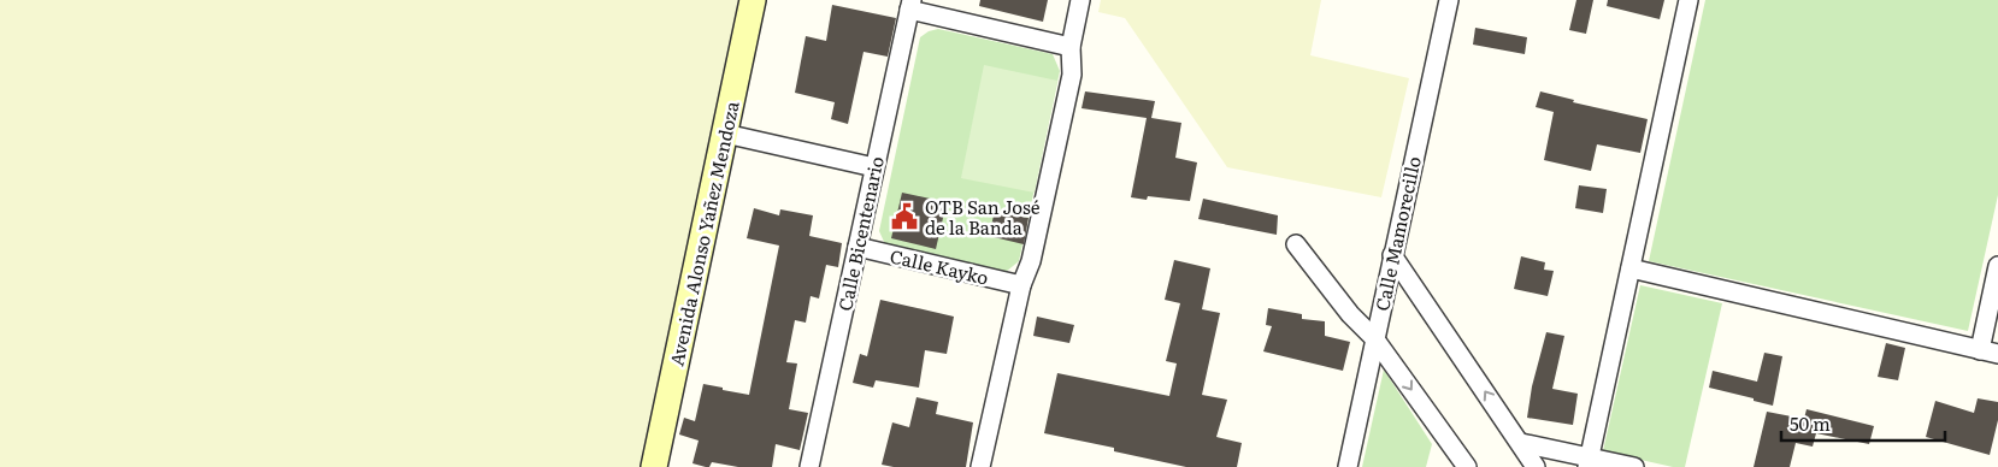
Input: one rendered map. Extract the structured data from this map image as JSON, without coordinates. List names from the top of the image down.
{
  "streets": {
    "street": [
      "Avenida Alonso Yañez Mendoza",
      "Calle Bicentenario",
      "Calle Mamorecillo",
      "Calle Kayko"
    ]
  },
  "crossings": [
    ["Calle Bicentenario", "Calle Kayko"]
  ],
  "places": {
    "public building": ["OTB San José de la Banda"]
  },
  "scale_bar": "50 m"
}
